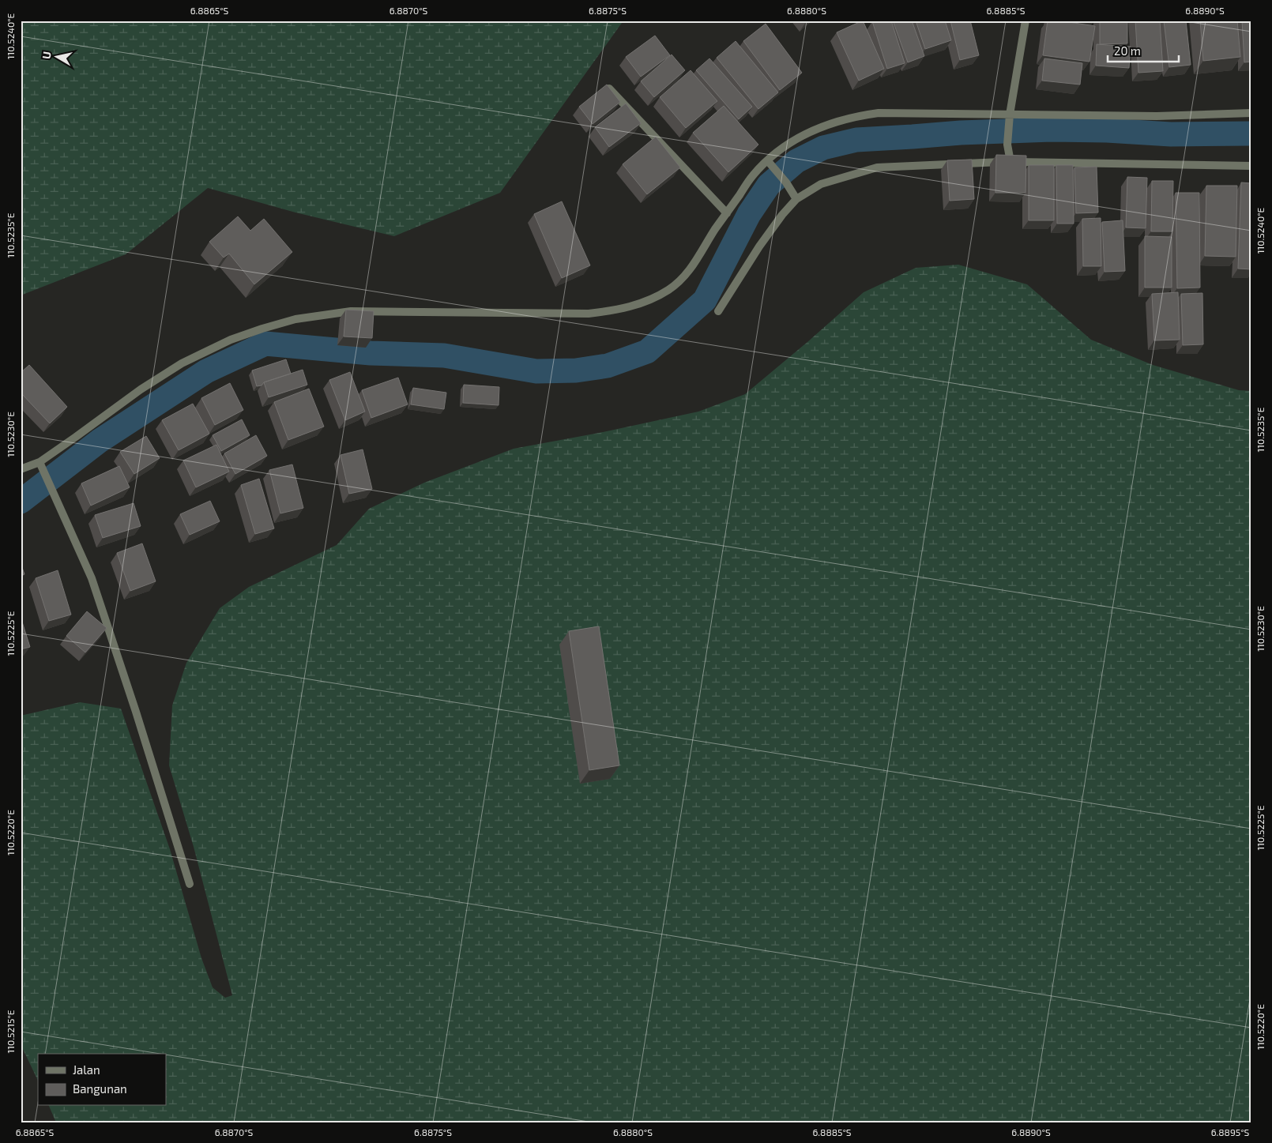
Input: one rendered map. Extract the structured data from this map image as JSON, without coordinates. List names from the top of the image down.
{
  "legend": ["Jalan", "Bangunan"],
  "scale_bar": "20 m",
  "north": "left",
  "coordinates": [
    "6.8865°S",
    "6.8870°S",
    "6.8875°S",
    "6.8880°S",
    "6.8885°S",
    "6.8890°S",
    "110.5240°E",
    "110.5235°E",
    "110.5230°E",
    "110.5225°E",
    "110.5220°E",
    "110.5215°E",
    "6.8895°S"
  ]
}
